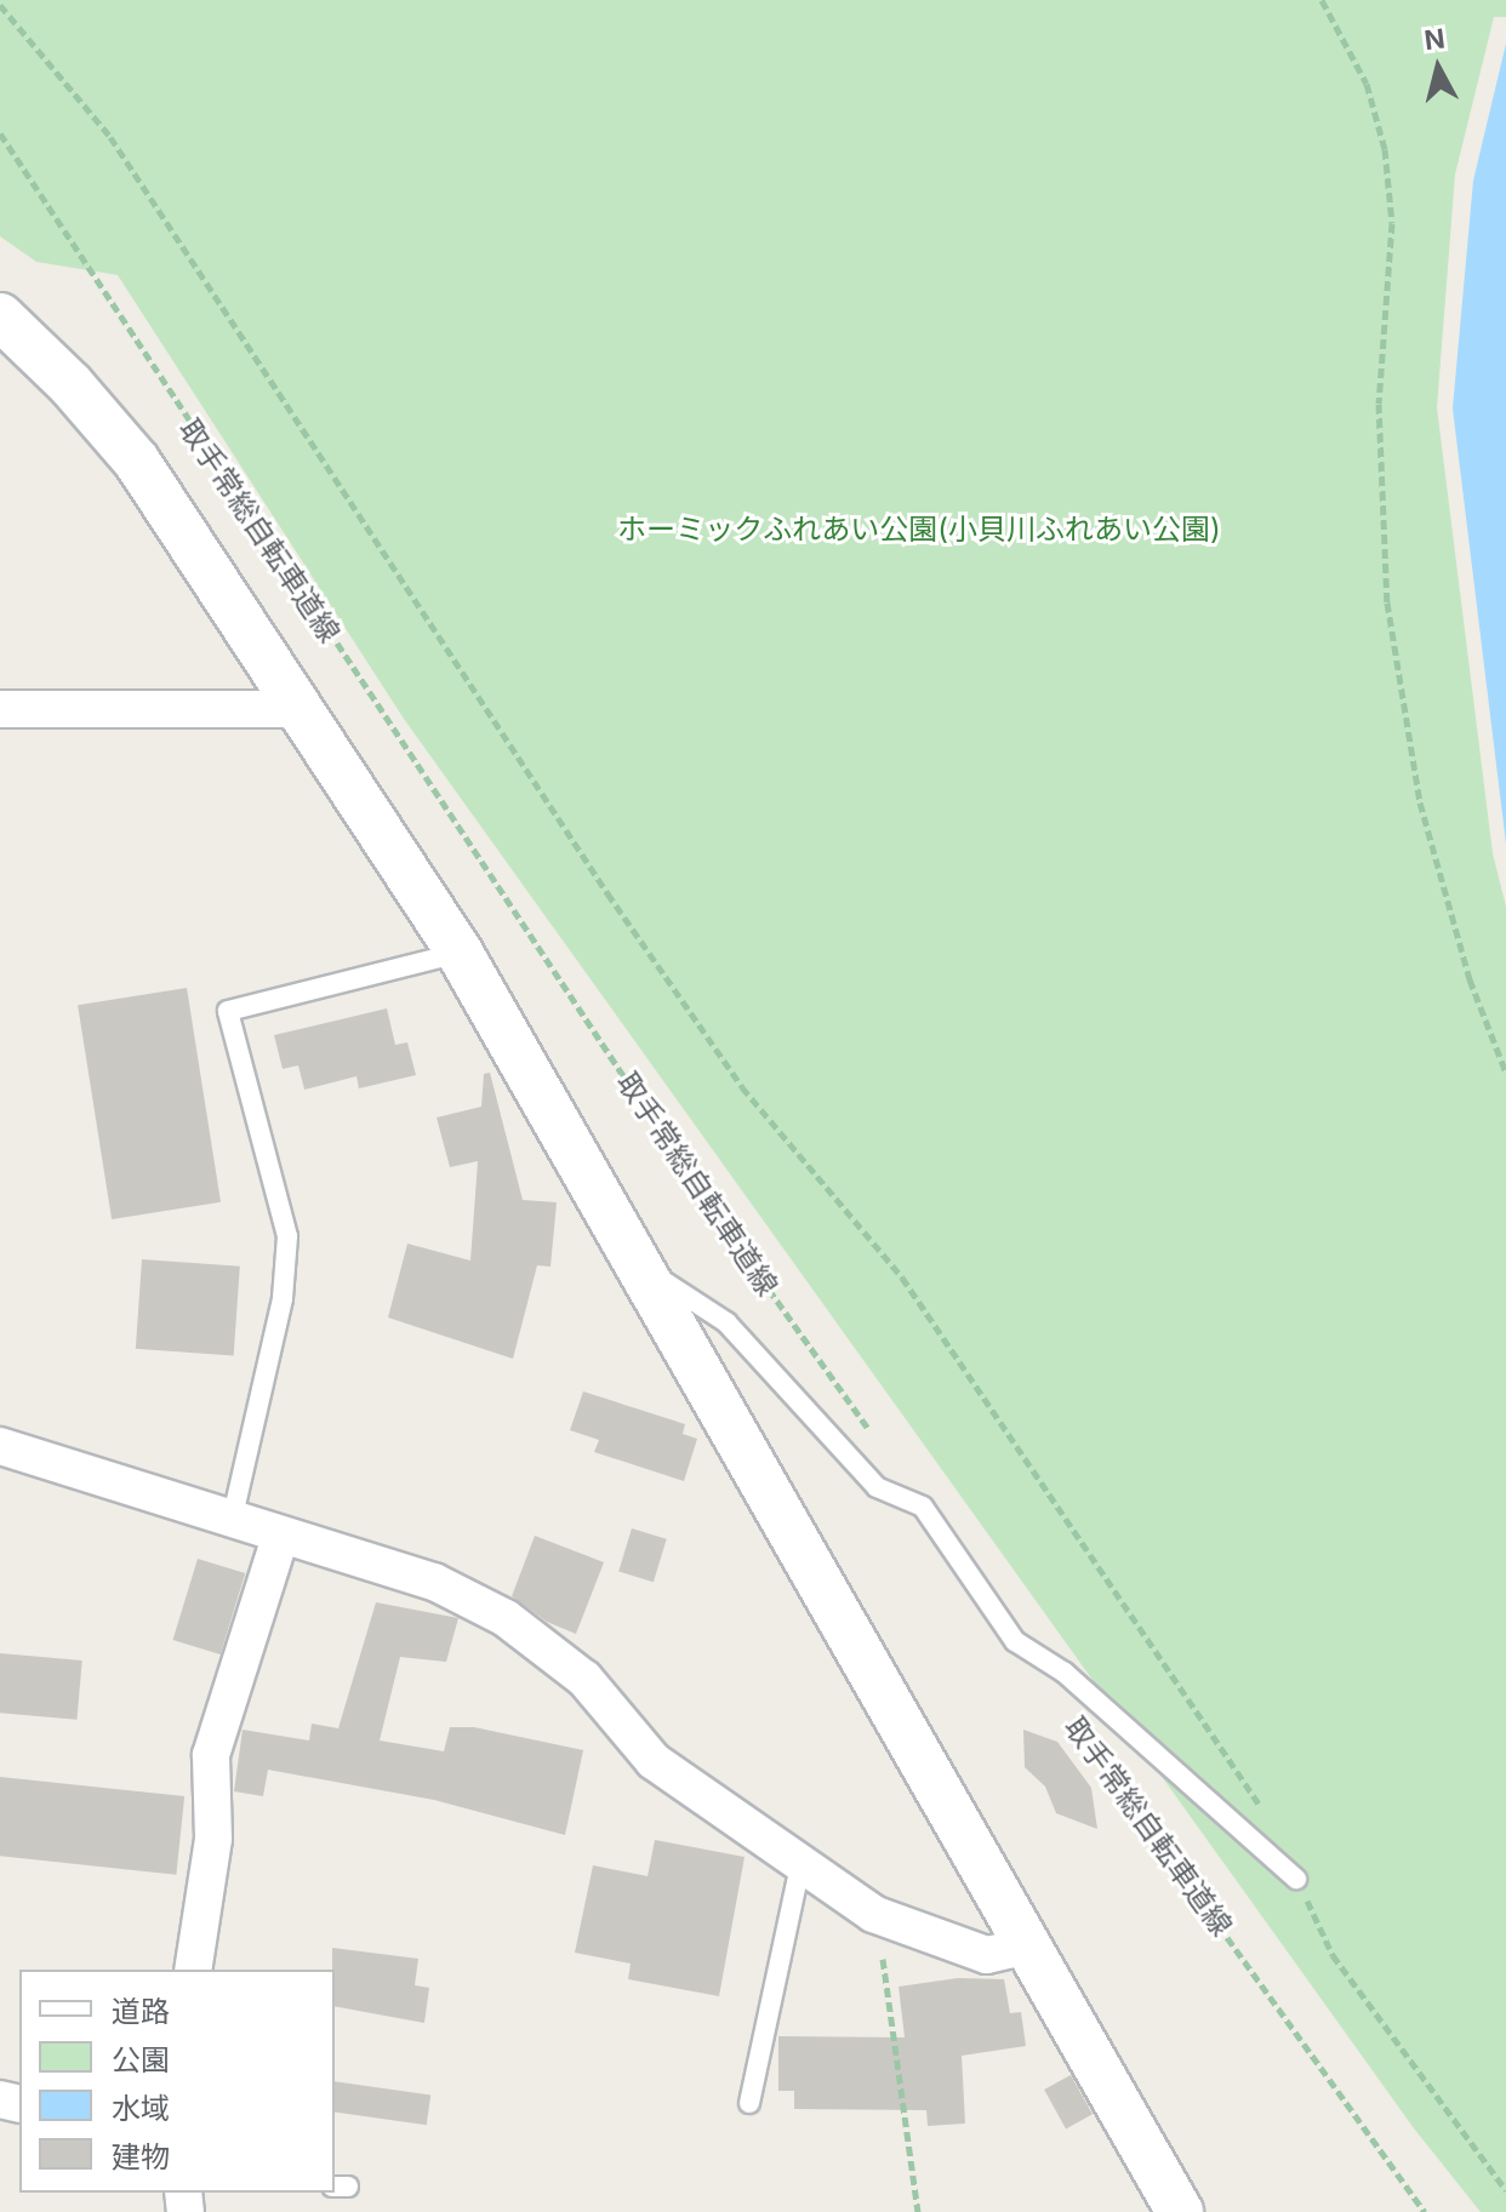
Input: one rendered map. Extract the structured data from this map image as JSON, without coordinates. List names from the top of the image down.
{
  "streets": {
    "path": ["取手常総自転車道線"]
  },
  "parks": ["ホーミックふれあい公園(小貝川ふれあい公園)"],
  "legend": [
    "道路",
    "公園",
    "水域",
    "建物"
  ],
  "north": "top"
}
